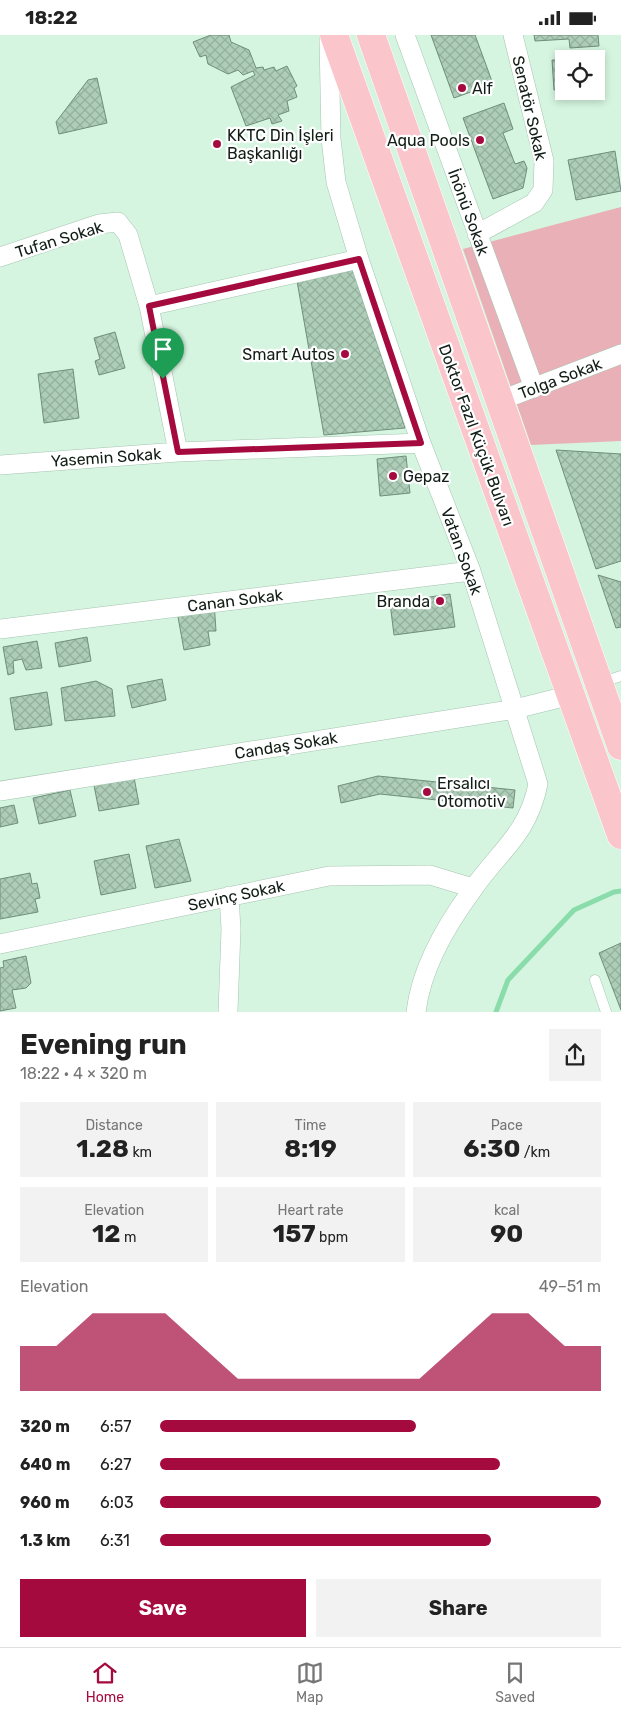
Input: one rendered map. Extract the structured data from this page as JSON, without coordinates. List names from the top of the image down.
{
  "streets": {
    "highway": ["Doktor Fazıl Küçük Bulvarı"],
    "street": [
      "Senatör Sokak",
      "İnönü Sokak",
      "Tufan Sokak",
      "Tolga Sokak",
      "Yasemin Sokak",
      "Vatan Sokak",
      "Canan Sokak",
      "Candaş Sokak",
      "Sevinç Sokak"
    ]
  },
  "crossings": [
    ["Senatör Sokak", "İnönü Sokak"],
    ["İnönü Sokak", "Tolga Sokak"],
    ["Tufan Sokak", "Yasemin Sokak"],
    ["Tolga Sokak", "Doktor Fazıl Küçük Bulvarı"],
    ["Doktor Fazıl Küçük Bulvarı", "Candaş Sokak"],
    ["Yasemin Sokak", "Vatan Sokak"],
    ["Vatan Sokak", "Canan Sokak"],
    ["Vatan Sokak", "Candaş Sokak"],
    ["Vatan Sokak", "Sevinç Sokak"]
  ],
  "places": [
    "Alf",
    "Aqua Pools",
    "KKTC Din İşleri Başkanlığı",
    "Smart Autos",
    "Gepaz",
    "Branda",
    "Ersalıcı Otomotiv"
  ],
  "page": {
    "status": "18:22",
    "heading": ["Evening run", "18:22 · 4 × 320 m"],
    "stats": [
      ["Distance", "1.28 km"],
      ["Time", "8:19"],
      ["Pace", "6:30 /km"],
      ["Elevation", "12 m"],
      ["Heart rate", "157 bpm"],
      ["kcal", "90"]
    ],
    "chart": ["Elevation", "49–51 m"],
    "list": [
      {
        "name": "320 m",
        "note": "6:57"
      },
      {
        "name": "640 m",
        "note": "6:27"
      },
      {
        "name": "960 m",
        "note": "6:03"
      },
      {
        "name": "1.3 km",
        "note": "6:31"
      }
    ],
    "buttons": ["Save", "Share"],
    "tabs": ["Home", "Map", "Saved"]
  }
}
